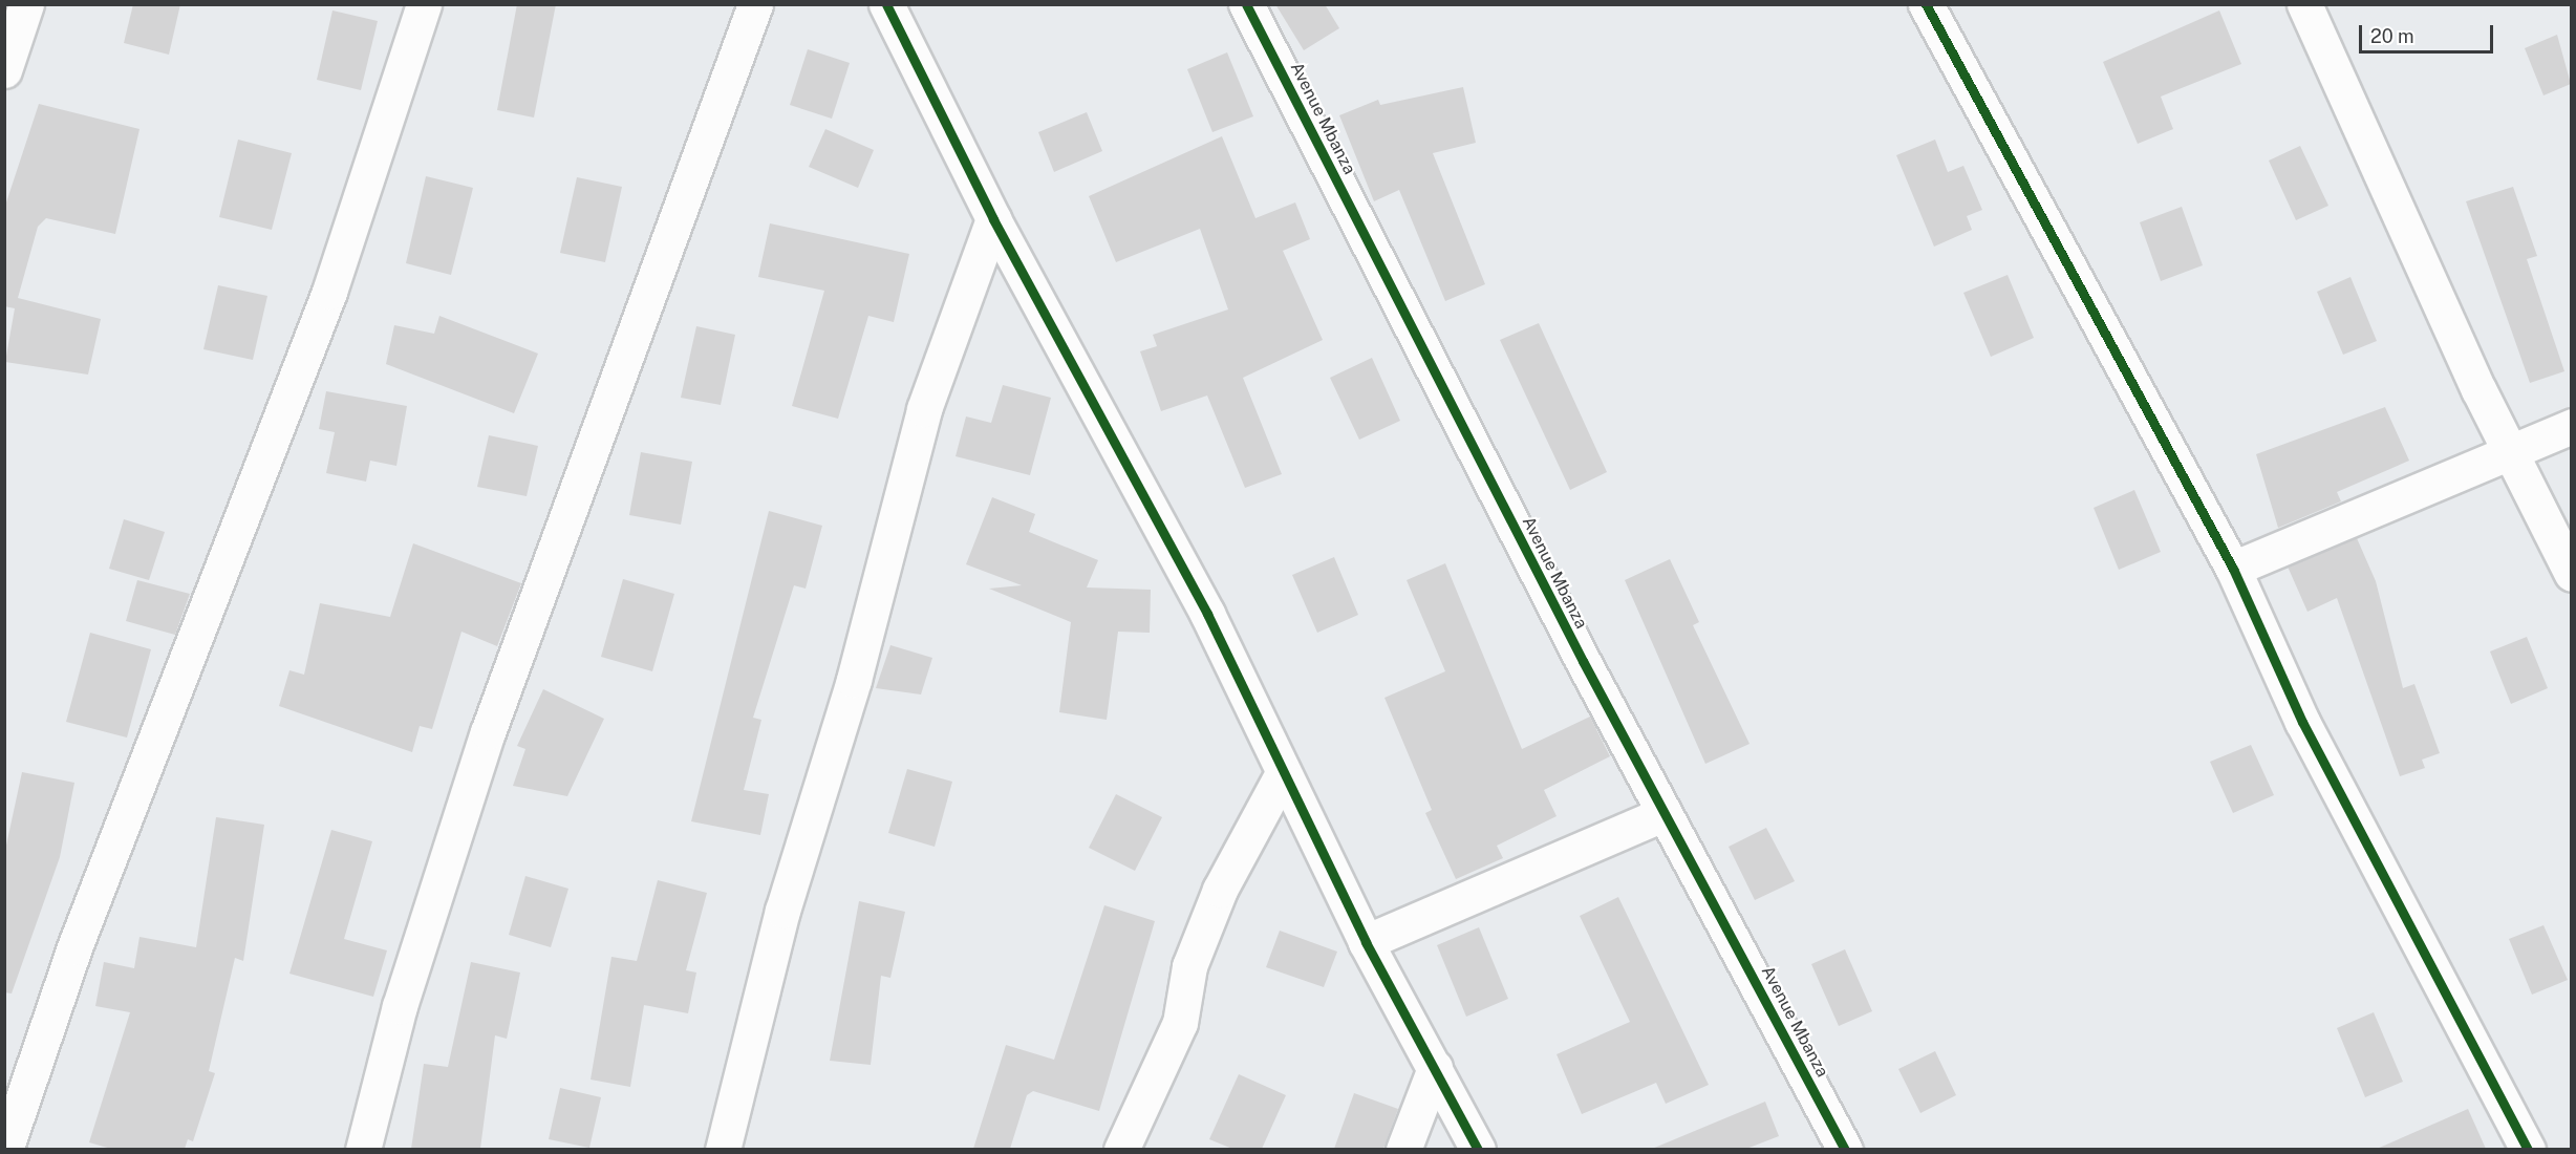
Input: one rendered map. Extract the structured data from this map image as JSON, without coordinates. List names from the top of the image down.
{
  "streets": {
    "street": ["Avenue Mbanza"]
  },
  "scale_bar": "20 m"
}
